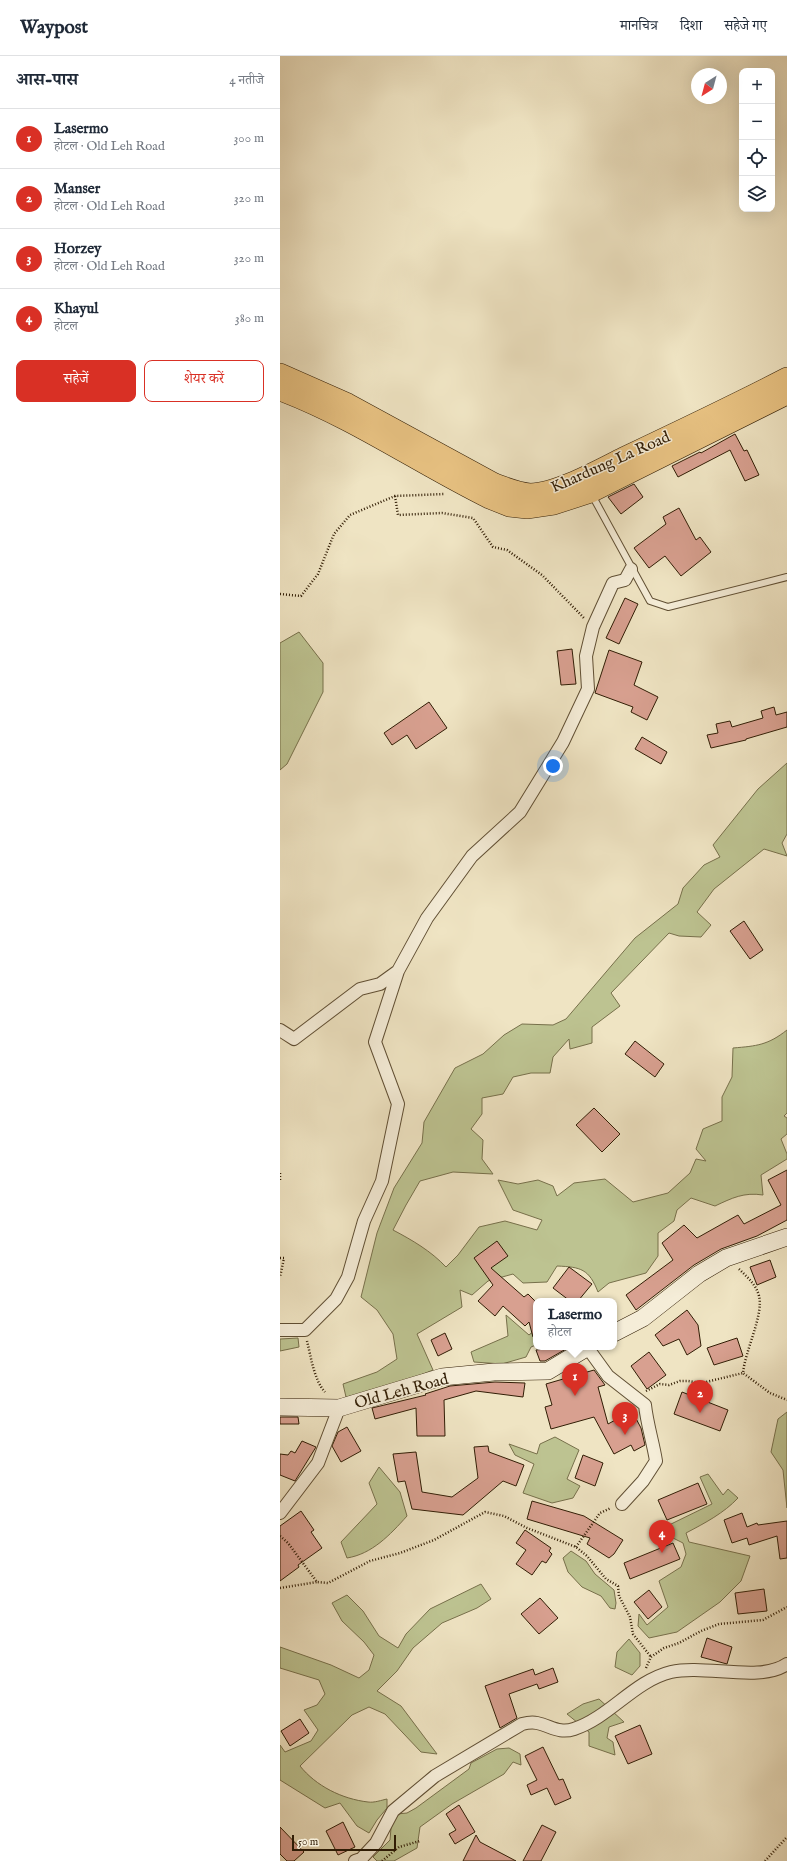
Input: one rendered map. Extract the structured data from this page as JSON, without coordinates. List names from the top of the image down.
{
  "streets": {
    "main road": ["Khardung La Road"],
    "street": ["Old Leh Road"]
  },
  "scale_bar": "50 m",
  "north": "bottom left",
  "page": {
    "header": "Waypost",
    "nav": ["मानचित्र", "दिशा", "सहेजे गए"],
    "heading": ["आस-पास", "4 नतीजे"],
    "map_buttons": ["+", "−"],
    "list": [
      {
        "mark": "1",
        "name": "Lasermo",
        "note": "होटल · Old Leh Road",
        "value": "300 m"
      },
      {
        "mark": "2",
        "name": "Manser",
        "note": "होटल · Old Leh Road",
        "value": "320 m"
      },
      {
        "mark": "3",
        "name": "Horzey",
        "note": "होटल · Old Leh Road",
        "value": "320 m"
      },
      {
        "mark": "4",
        "name": "Khayul",
        "note": "होटल",
        "value": "380 m"
      }
    ],
    "buttons": ["सहेजें", "शेयर करें"],
    "popup": ["Lasermo", "होटल"],
    "pins": [
      "1",
      "2",
      "3",
      "4"
    ],
    "scale": "50 m"
  }
}
